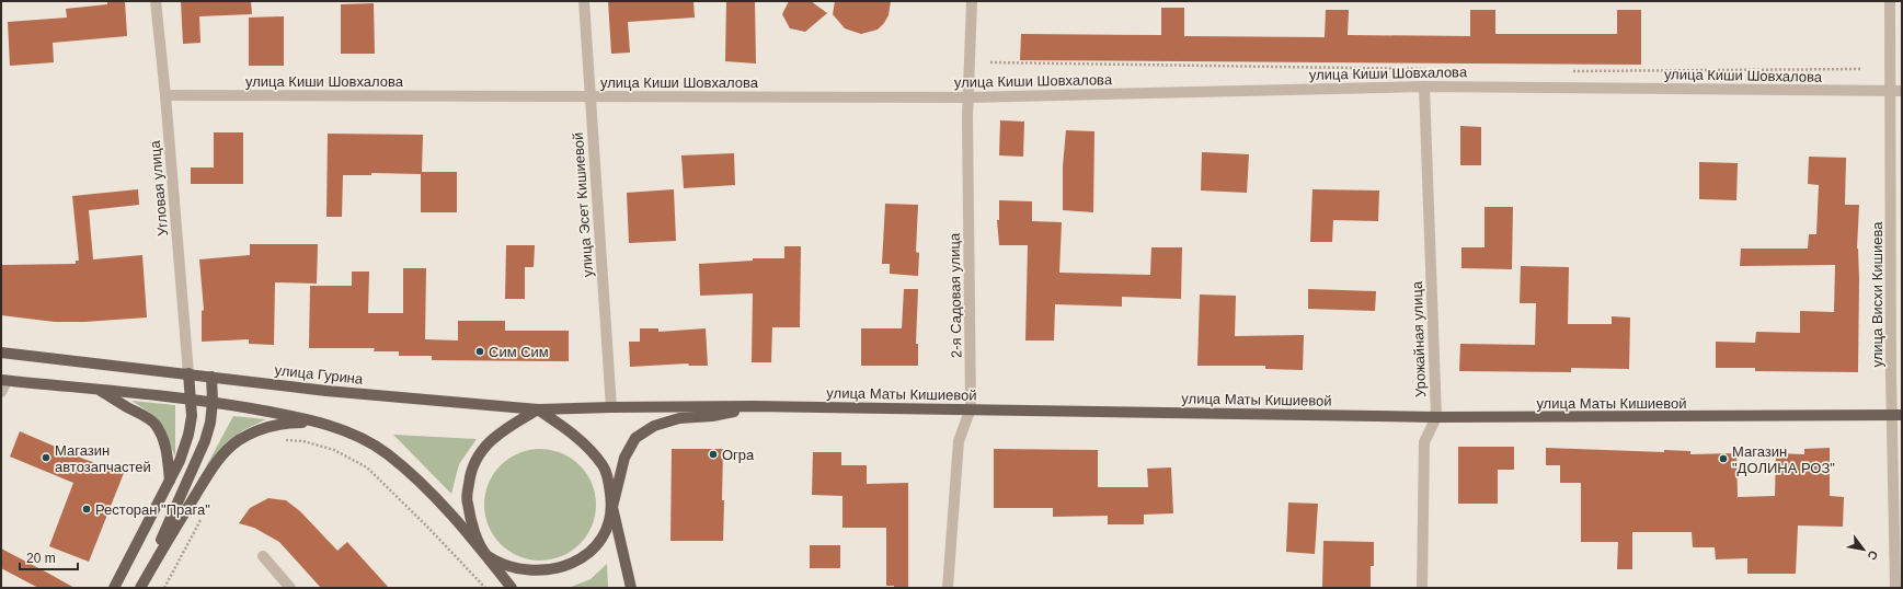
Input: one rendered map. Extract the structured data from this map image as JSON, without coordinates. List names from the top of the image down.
{
  "streets": {
    "main road": ["улица Гурина", "улица Маты Кишиевой"],
    "street": [
      "улица Киши Шовхалова",
      "Угловая улица",
      "улица Эсет Кишиевой",
      "улица Висхи Кишиева",
      "2-я Садовая улица",
      "Урожайная улица"
    ]
  },
  "crossings": [
    ["улица Киши Шовхалова", "Угловая улица"],
    ["улица Киши Шовхалова", "улица Эсет Кишиевой"],
    ["улица Киши Шовхалова", "улица Висхи Кишиева"],
    ["улица Киши Шовхалова", "2-я Садовая улица"],
    ["улица Киши Шовхалова", "Урожайная улица"],
    ["Угловая улица", "улица Гурина"],
    ["улица Эсет Кишиевой", "улица Гурина"],
    ["улица Эсет Кишиевой", "улица Маты Кишиевой"],
    ["улица Висхи Кишиева", "улица Маты Кишиевой"],
    ["2-я Садовая улица", "улица Маты Кишиевой"],
    ["Урожайная улица", "улица Маты Кишиевой"],
    ["улица Гурина", "улица Маты Кишиевой"]
  ],
  "places": [
    "Сим Сим",
    "Огра",
    "Магазин автозапчастей",
    "Магазин \"ДОЛИНА РОЗ\"",
    "Ресторан \"Прага\""
  ],
  "scale_bar": "20 m",
  "north": "bottom right"
}
